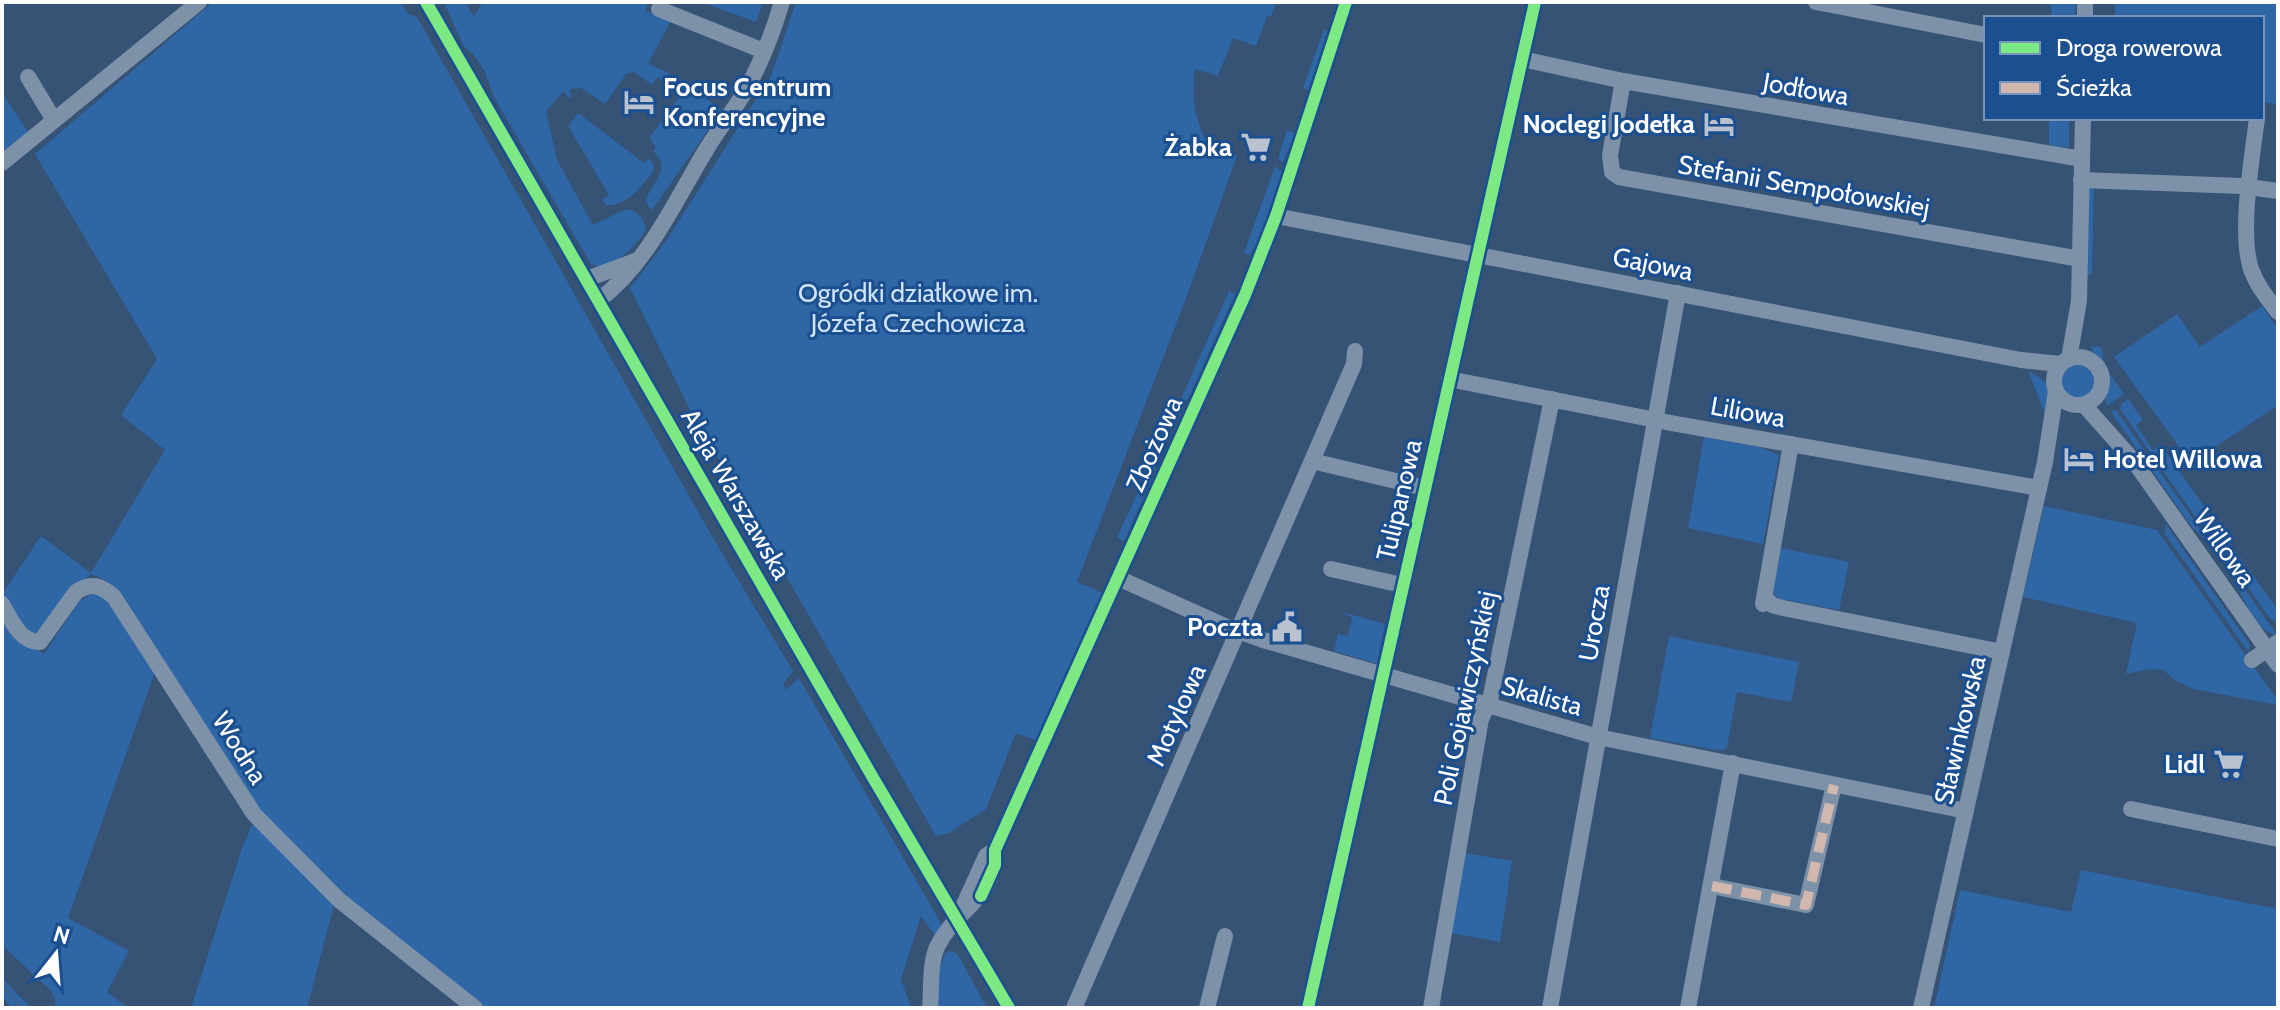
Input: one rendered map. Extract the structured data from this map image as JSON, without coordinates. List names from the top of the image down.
{
  "streets": {
    "street": [
      "Jodłowa",
      "Stefanii Sempołowskiej",
      "Gajowa",
      "Liliowa",
      "Zbożowa",
      "Aleja Warszawska",
      "Tulipanowa",
      "Willowa",
      "Urocza",
      "Skalista",
      "Poli Gojawiczyńskiej",
      "Motylowa",
      "Sławinkowska",
      "Wodna"
    ]
  },
  "crossings": [
    ["Jodłowa", "Stefanii Sempołowskiej"],
    ["Jodłowa", "Tulipanowa"],
    ["Gajowa", "Zbożowa"],
    ["Gajowa", "Tulipanowa"],
    ["Gajowa", "Willowa"],
    ["Gajowa", "Urocza"],
    ["Gajowa", "Sławinkowska"],
    ["Liliowa", "Tulipanowa"],
    ["Liliowa", "Urocza"],
    ["Liliowa", "Poli Gojawiczyńskiej"],
    ["Liliowa", "Sławinkowska"],
    ["Zbożowa", "Aleja Warszawska"],
    ["Zbożowa", "Skalista"],
    ["Tulipanowa", "Skalista"],
    ["Willowa", "Sławinkowska"],
    ["Urocza", "Skalista"],
    ["Skalista", "Poli Gojawiczyńskiej"],
    ["Skalista", "Motylowa"],
    ["Skalista", "Sławinkowska"]
  ],
  "parks": ["Ogródki działkowe im. Józefa Czechowicza"],
  "places": {
    "hotel": ["Focus Centrum Konferencyjne", "Noclegi Jodełka", "Hotel Willowa"],
    "supermarket": ["Żabka", "Lidl"],
    "public building": ["Poczta"]
  },
  "legend": ["Droga rowerowa", "Ścieżka"],
  "north": "top"
}
